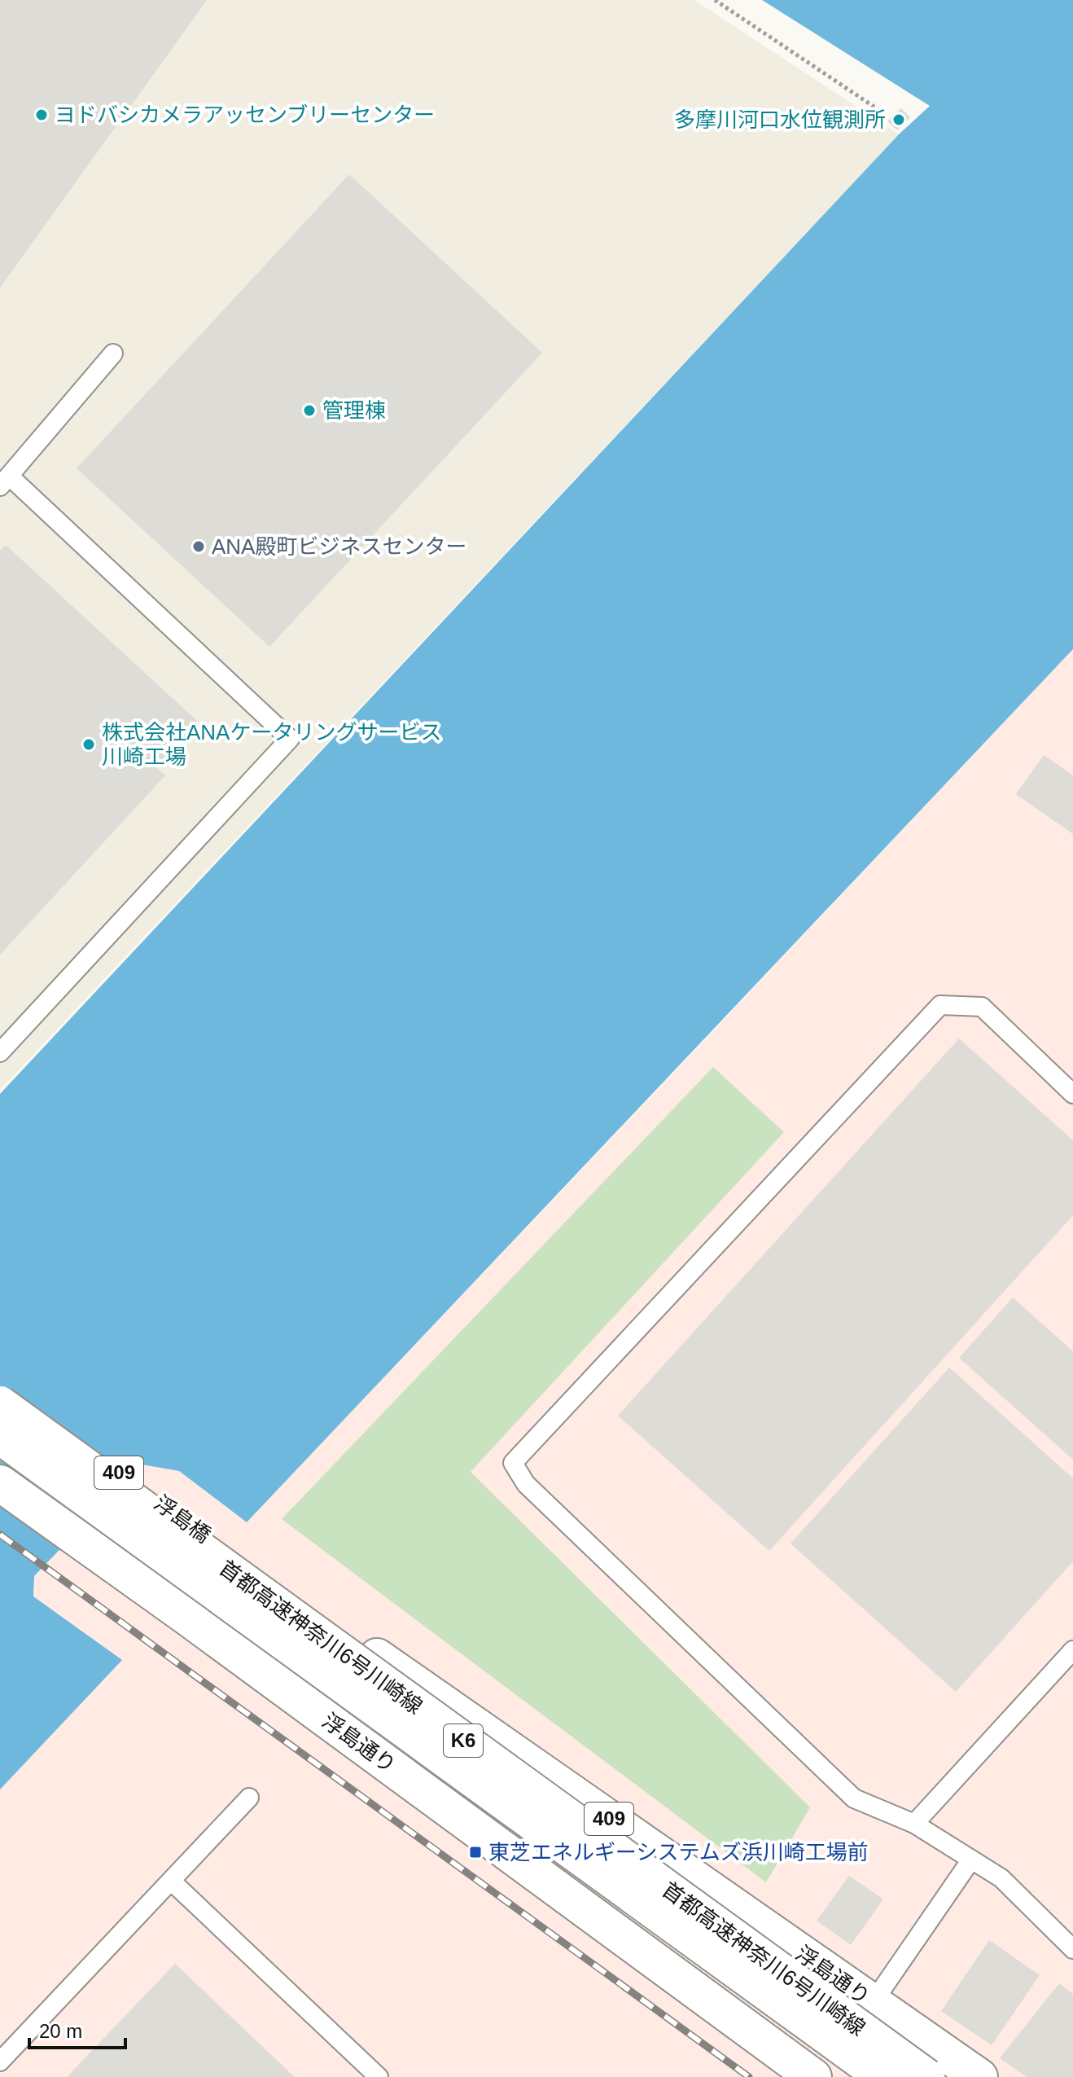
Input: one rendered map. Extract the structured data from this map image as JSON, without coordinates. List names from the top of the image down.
{
  "streets": {
    "highway": [
      "409",
      "浮島橋",
      "首都高速神奈川6号川崎線",
      "K6",
      "浮島通り"
    ]
  },
  "crossings": [
    ["浮島橋", "浮島通り"]
  ],
  "places": {
    "other": [
      "ヨドバシカメラアッセンブリーセンター",
      "多摩川河口水位観測所",
      "管理棟",
      "ANA殿町ビジネスセンター",
      "株式会社ANAケータリングサービス 川崎工場"
    ],
    "transit": ["東芝エネルギーシステムズ浜川崎工場前"]
  },
  "scale_bar": "20 m"
}
